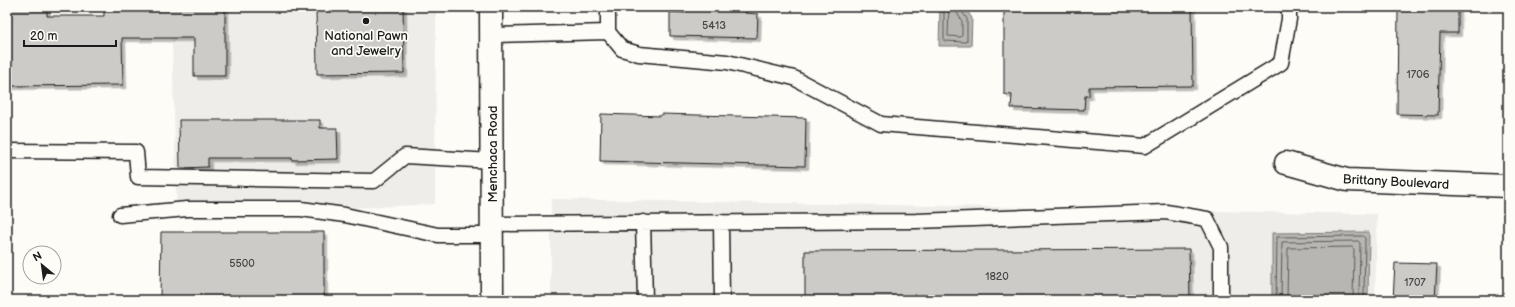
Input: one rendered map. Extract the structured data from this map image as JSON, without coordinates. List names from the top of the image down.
{
  "streets": {
    "main road": ["Menchaca Road", "Brittany Boulevard"]
  },
  "places": ["National Pawn and Jewelry"],
  "house_numbers": [
    "5413",
    "1706",
    "5500",
    "1820",
    "1707"
  ],
  "scale_bar": "20 m",
  "north": "top left"
}
